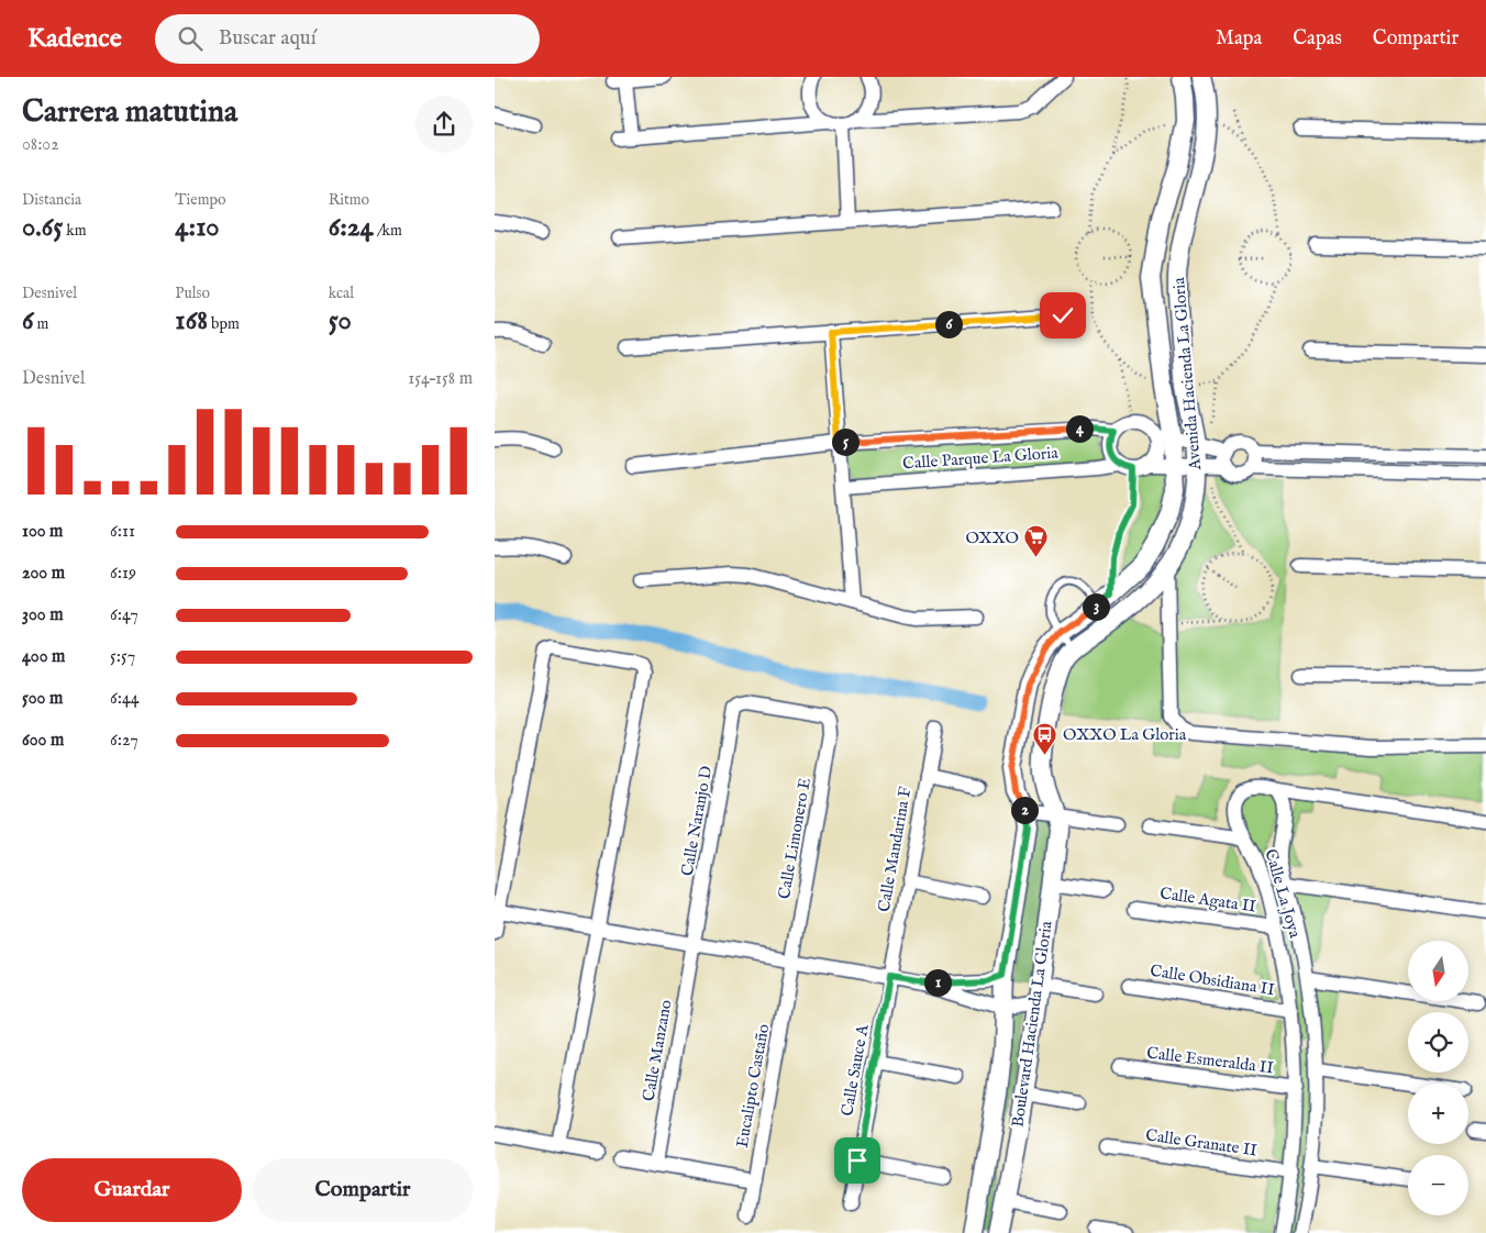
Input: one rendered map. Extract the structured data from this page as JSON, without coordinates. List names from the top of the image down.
{
  "streets": {
    "street": [
      "Avenida Hacienda La Gloria",
      "Calle Parque La Gloria",
      "Calle Naranjo D",
      "Calle Limonero E",
      "Calle Mandarina F",
      "Calle La Joya",
      "Calle Agata II",
      "Calle Obsidiana II",
      "Boulevard Hacienda La Gloria",
      "Calle Manzano",
      "Calle Esmeralda II",
      "Calle Sauce A",
      "Eucalipto Castaño",
      "Calle Granate II"
    ]
  },
  "crossings": [
    ["Avenida Hacienda La Gloria", "Boulevard Hacienda La Gloria"],
    ["Calle Parque La Gloria", "Boulevard Hacienda La Gloria"],
    ["Calle Naranjo D", "Calle Limonero E"],
    ["Calle Naranjo D", "Calle Manzano"],
    ["Calle Limonero E", "Eucalipto Castaño"],
    ["Calle Mandarina F", "Calle Sauce A"],
    ["Calle La Joya", "Calle Agata II"],
    ["Calle La Joya", "Calle Obsidiana II"],
    ["Calle La Joya", "Calle Esmeralda II"],
    ["Calle La Joya", "Calle Granate II"]
  ],
  "places": {
    "supermarket": ["OXXO"],
    "bus stop": ["OXXO La Gloria"]
  },
  "north": "bottom",
  "page": {
    "header": "Kadence",
    "search": "Buscar aquí",
    "nav": ["Mapa", "Capas", "Compartir"],
    "heading": ["Carrera matutina", "08:02"],
    "stats": [
      ["Distancia", "0.65 km"],
      ["Tiempo", "4:10"],
      ["Ritmo", "6:24 /km"],
      ["Desnivel", "6 m"],
      ["Pulso", "168 bpm"],
      ["kcal", "50"]
    ],
    "pins": [
      "6",
      "4",
      "5",
      "3",
      "2",
      "1"
    ],
    "chart": ["Desnivel", "154–158 m"],
    "list": [
      {
        "name": "100 m",
        "note": "6:11"
      },
      {
        "name": "200 m",
        "note": "6:19"
      },
      {
        "name": "300 m",
        "note": "6:47"
      },
      {
        "name": "400 m",
        "note": "5:57"
      },
      {
        "name": "500 m",
        "note": "6:44"
      },
      {
        "name": "600 m",
        "note": "6:27"
      }
    ],
    "map_buttons": ["+", "−"],
    "buttons": ["Guardar", "Compartir"]
  }
}
